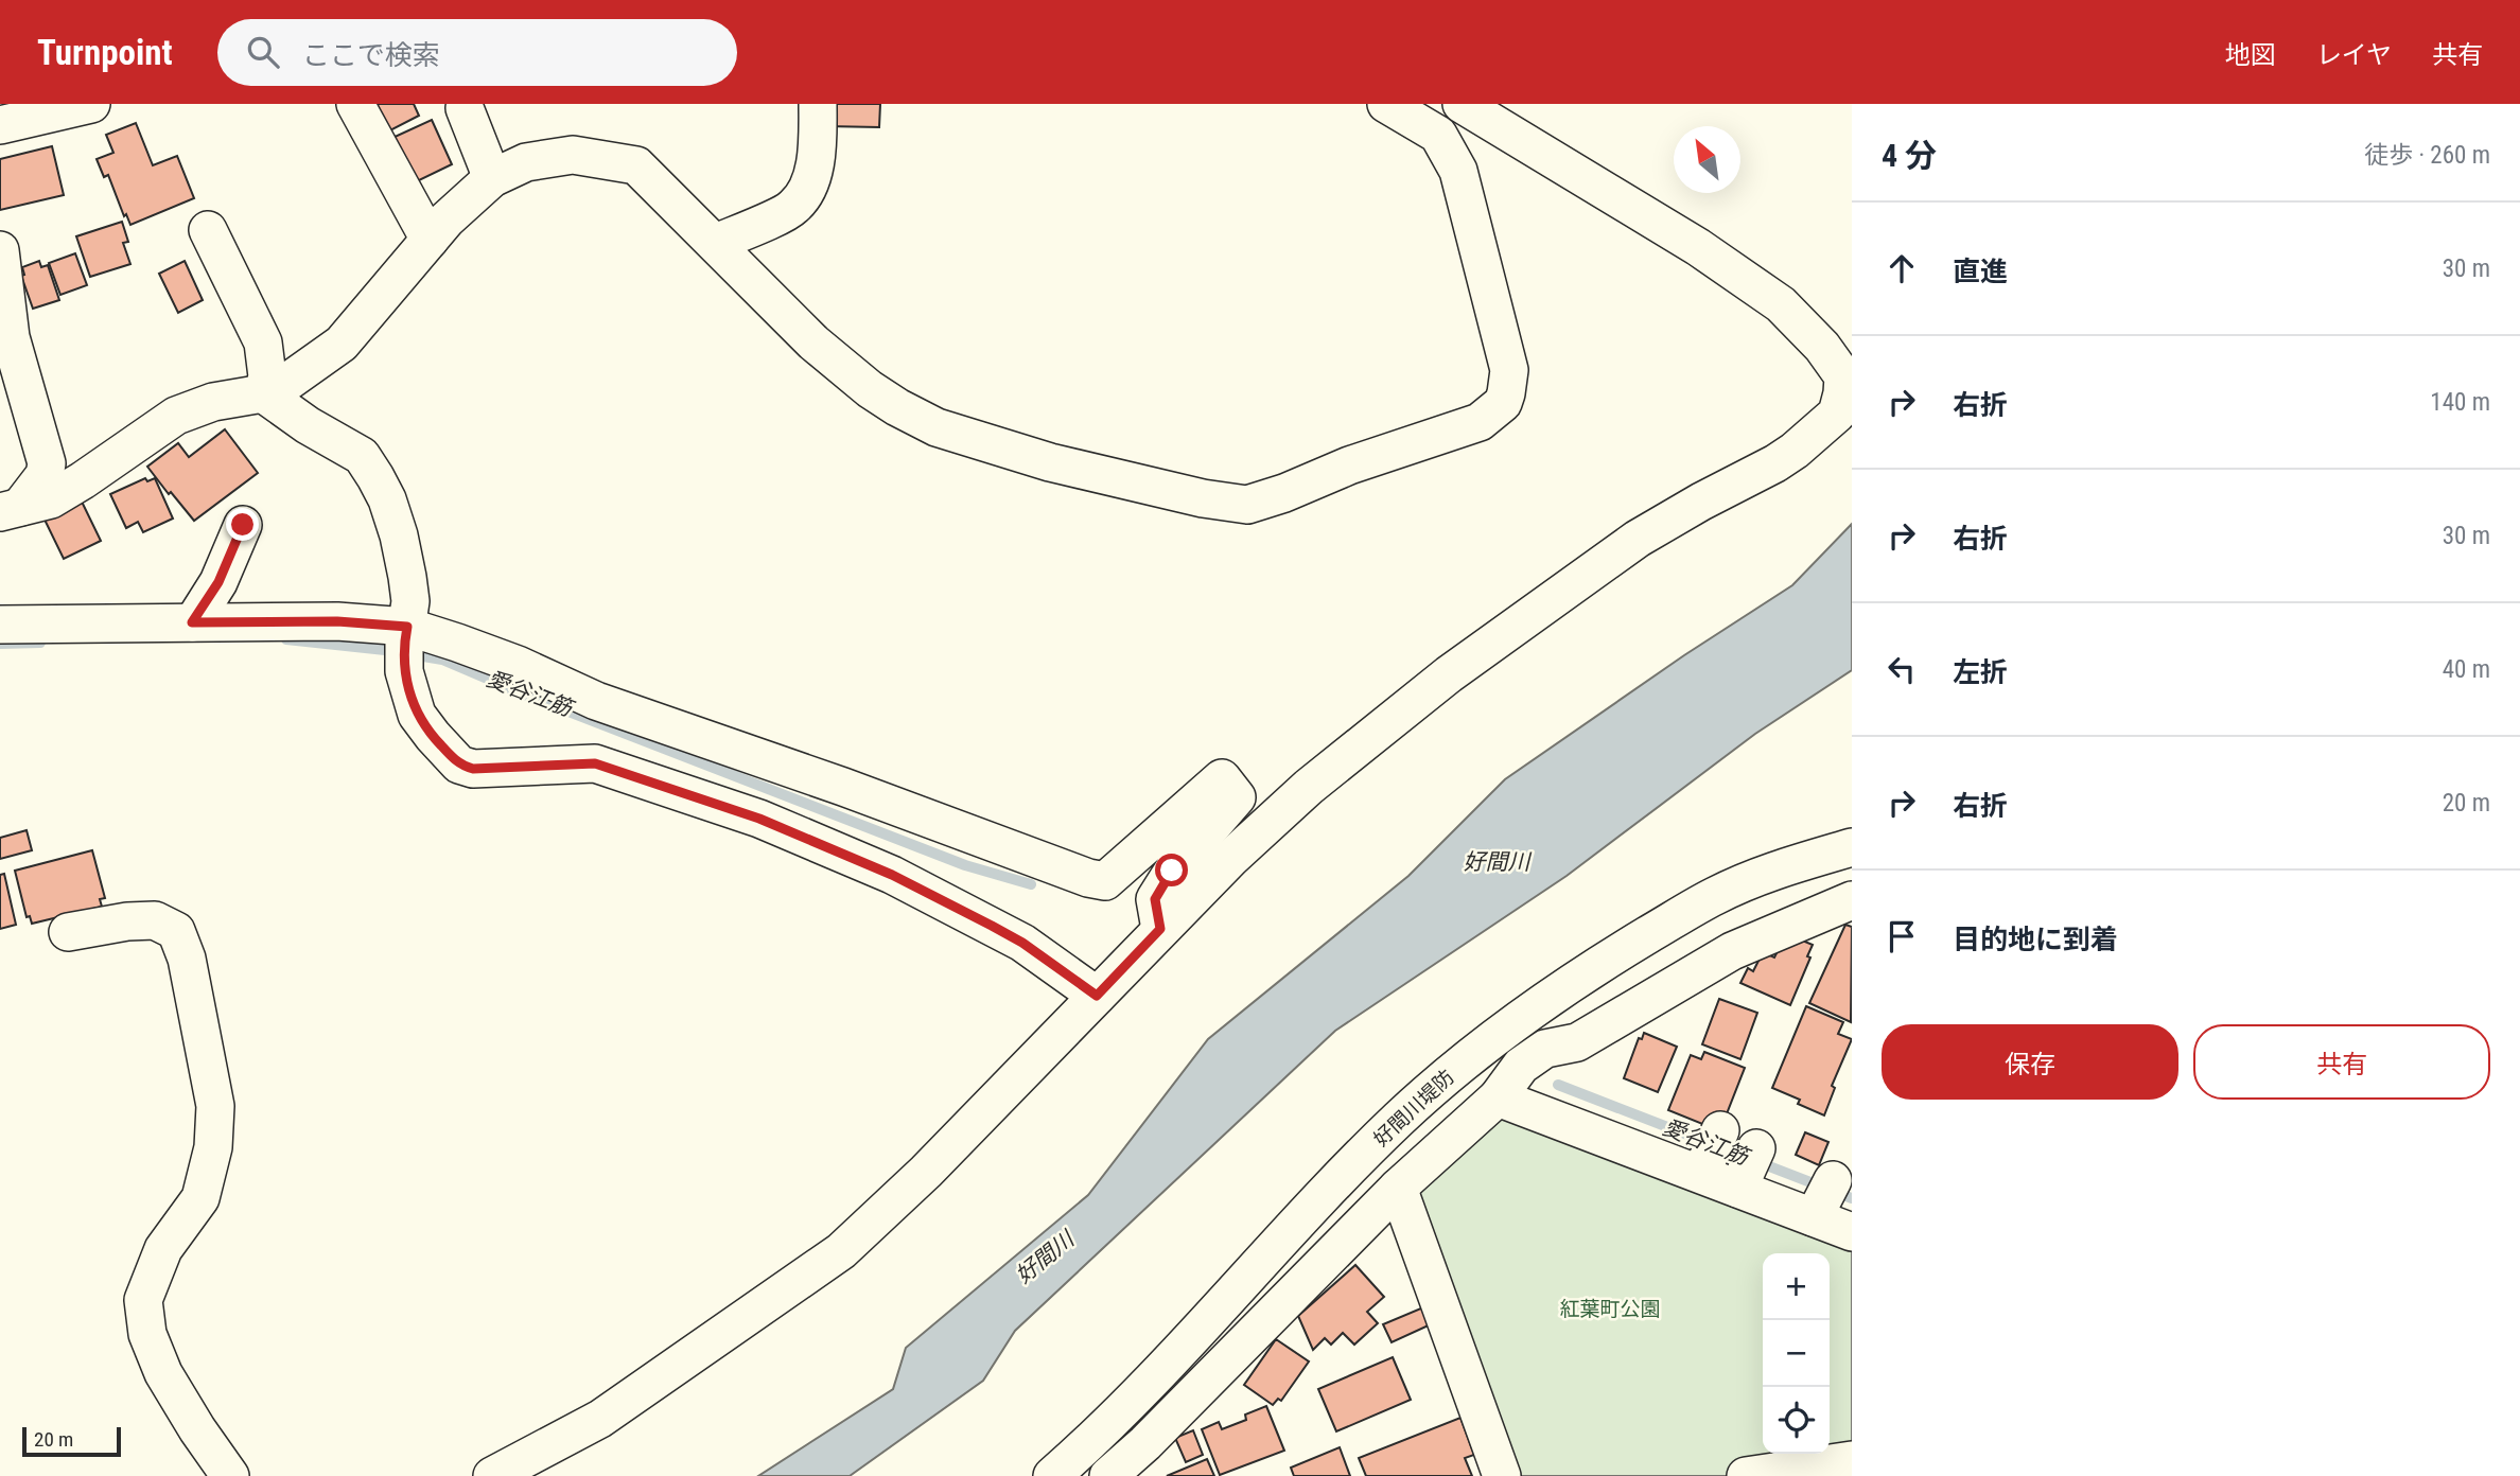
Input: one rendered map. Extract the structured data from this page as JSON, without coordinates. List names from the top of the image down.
{
  "streets": {
    "street": ["好間川堤防"]
  },
  "water": ["愛谷江筋", "好間川"],
  "parks": ["紅葉町公園"],
  "scale_bar": "20 m",
  "north": "top left",
  "page": {
    "header": "Turnpoint",
    "search": "ここで検索",
    "nav": ["地図", "レイヤ", "共有"],
    "heading": ["4 分", "徒歩 · 260 m"],
    "list": [
      ["直進", "30 m"],
      ["右折", "140 m"],
      ["右折", "30 m"],
      ["左折", "40 m"],
      ["右折", "20 m"],
      "目的地に到着"
    ],
    "buttons": ["保存", "共有"],
    "map_buttons": ["+", "−"],
    "scale": "20 m"
  }
}
